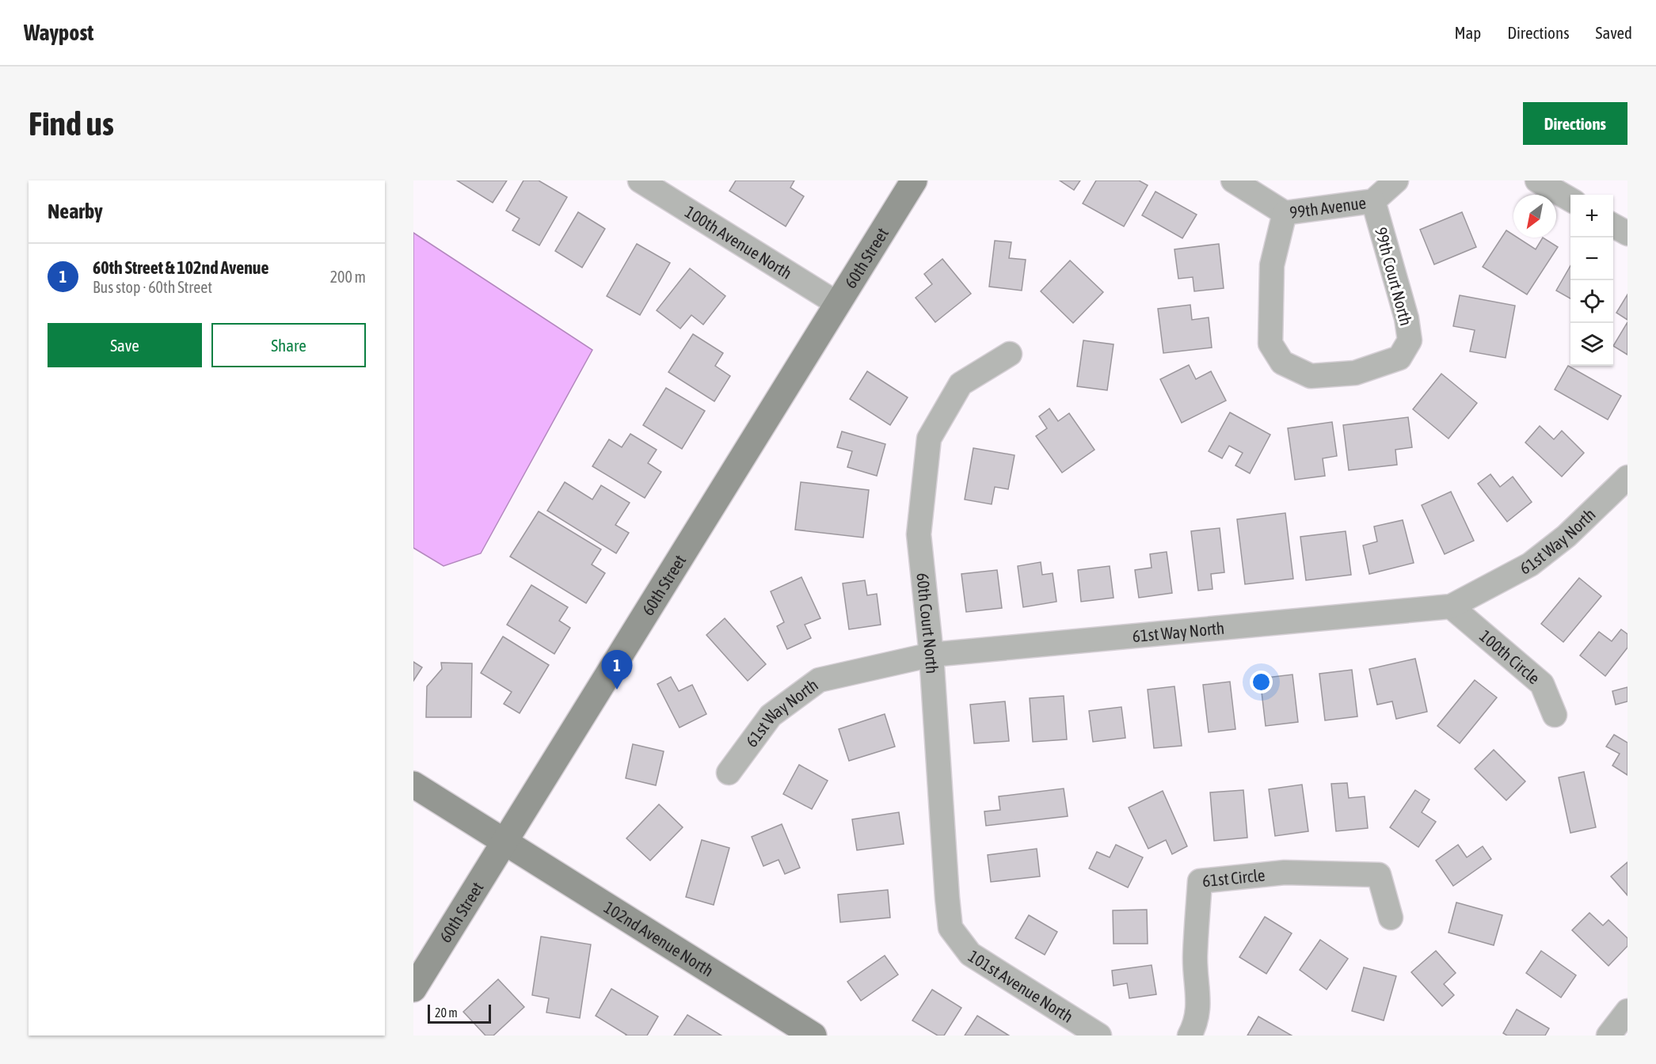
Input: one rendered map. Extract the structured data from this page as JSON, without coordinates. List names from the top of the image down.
{
  "streets": {
    "street": [
      "99th Avenue",
      "100th Avenue North",
      "60th Street",
      "99th Court North",
      "61st Way North",
      "60th Court North",
      "100th Circle",
      "61st Circle",
      "102nd Avenue North",
      "101st Avenue North"
    ]
  },
  "crossings": [
    ["99th Avenue", "99th Court North"],
    ["100th Avenue North", "60th Street"],
    ["60th Street", "102nd Avenue North"],
    ["61st Way North", "60th Court North"],
    ["61st Way North", "100th Circle"],
    ["60th Court North", "101st Avenue North"]
  ],
  "scale_bar": "20 m",
  "north": "bottom left",
  "page": {
    "header": "Waypost",
    "nav": ["Map", "Directions", "Saved"],
    "buttons": [
      "Directions",
      ["Save", "Share"]
    ],
    "title": "Find us",
    "heading": "Nearby",
    "map_buttons": ["+", "−"],
    "list": [
      {
        "mark": "1",
        "name": "60th Street & 102nd Avenue",
        "note": "Bus stop · 60th Street",
        "value": "200 m"
      }
    ],
    "pins": "1",
    "scale": "20 m"
  }
}
